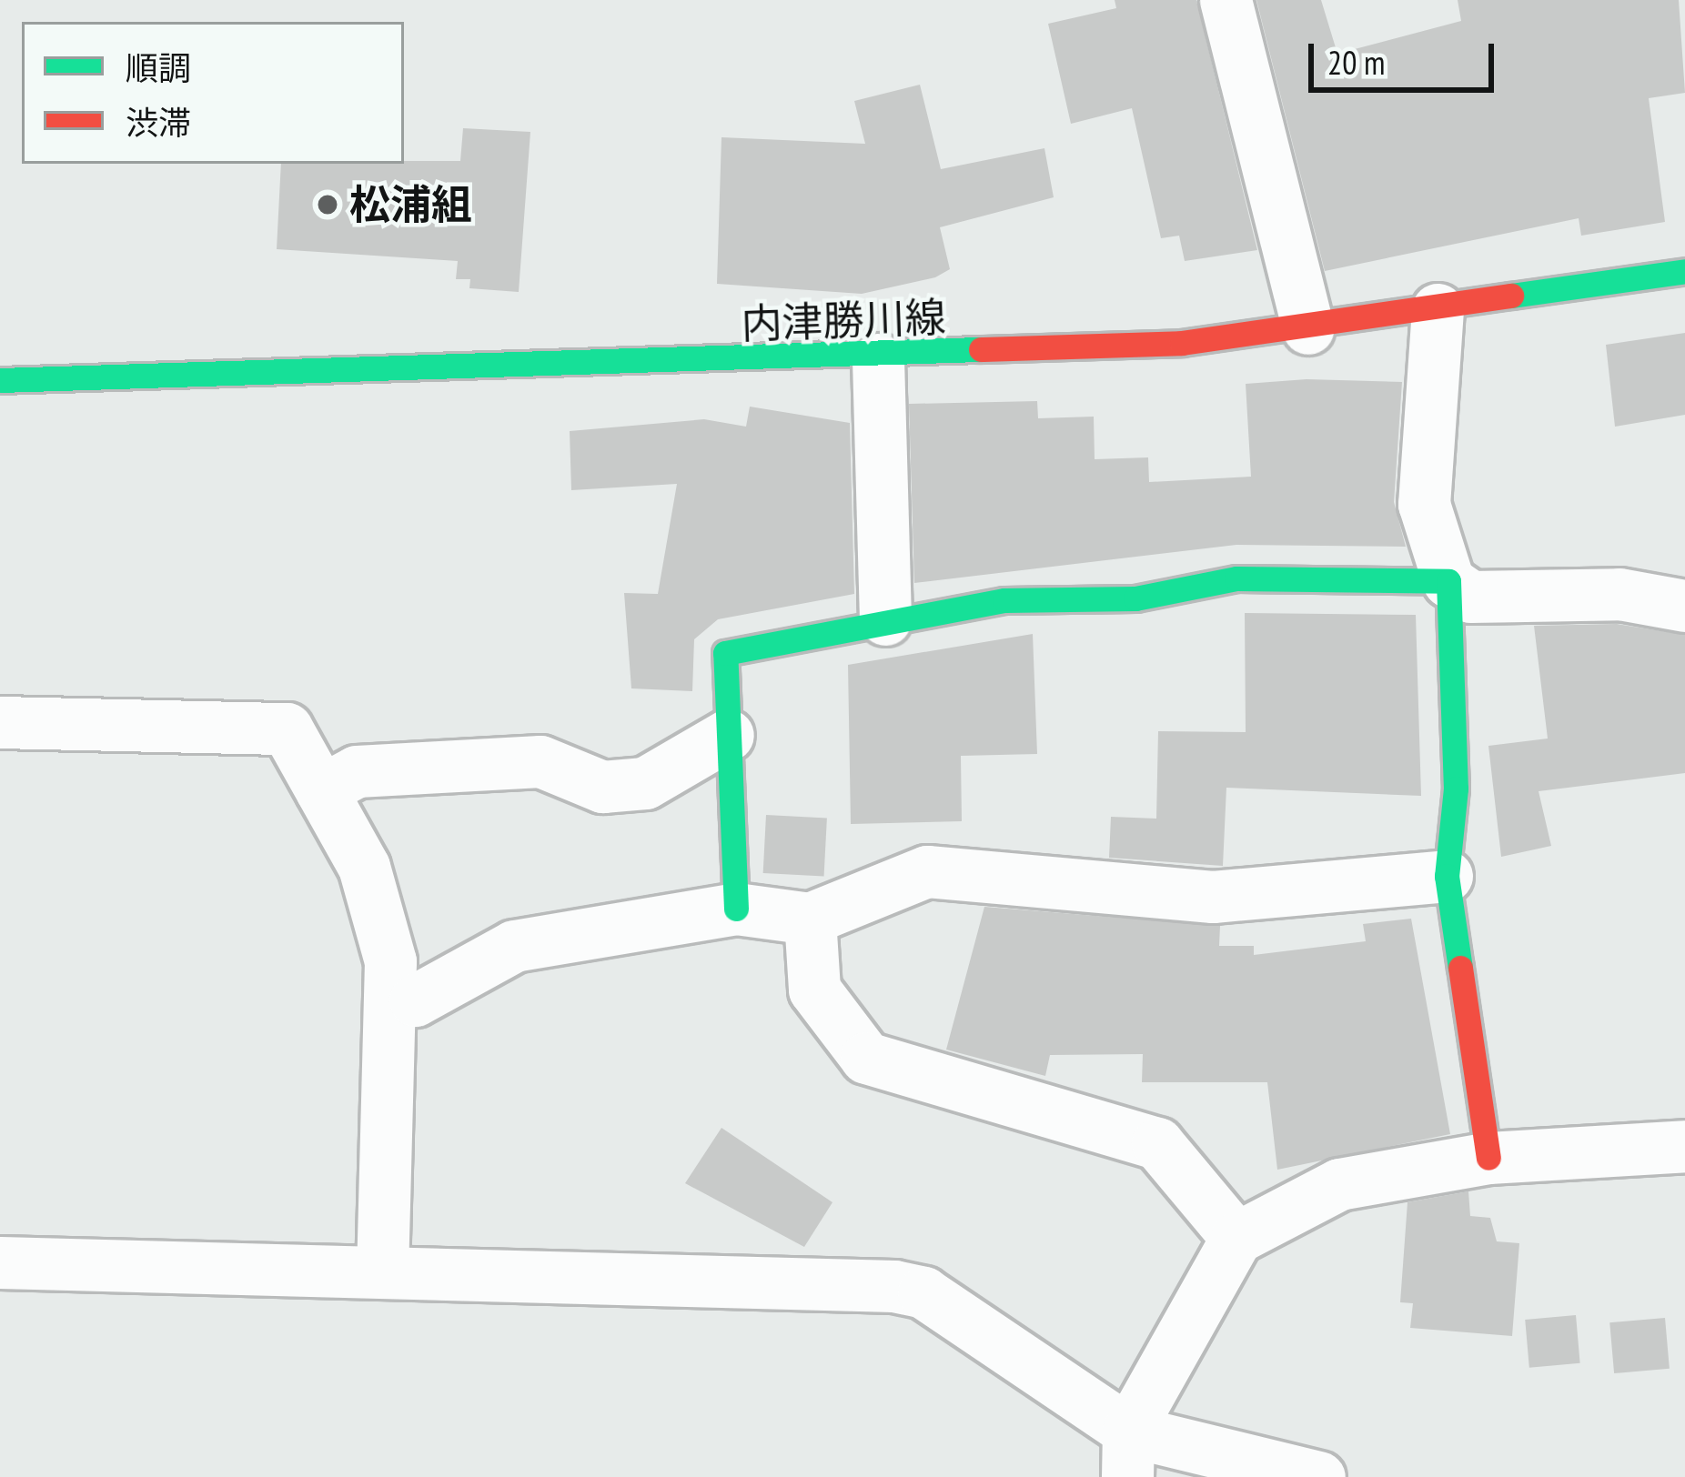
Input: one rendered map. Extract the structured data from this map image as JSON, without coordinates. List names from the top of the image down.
{
  "streets": {
    "main road": ["内津勝川線"]
  },
  "places": ["松浦組"],
  "legend": ["順調", "渋滞"],
  "scale_bar": "20 m"
}
